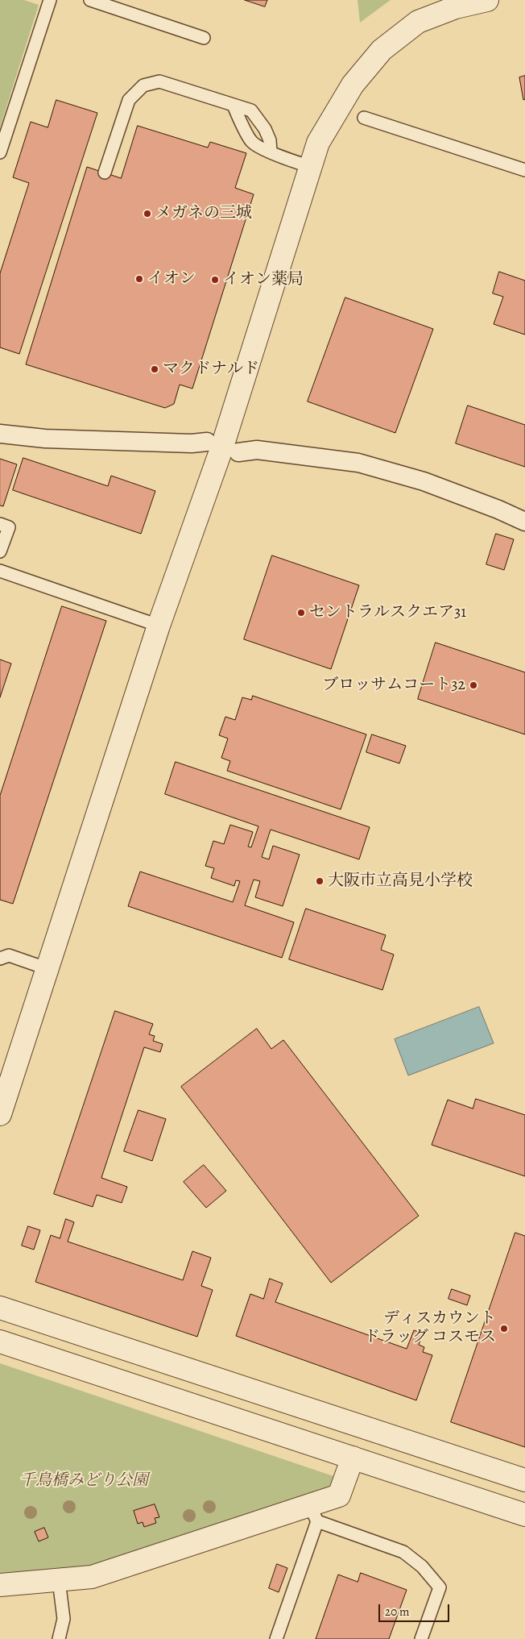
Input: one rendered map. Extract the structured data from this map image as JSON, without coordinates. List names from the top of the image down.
{
  "parks": ["千鳥橋みどり公園"],
  "places": [
    "メガネの三城",
    "イオン",
    "イオン薬局",
    "マクドナルド",
    "セントラルスクエア31",
    "ブロッサムコート32",
    "大阪市立高見小学校",
    "ディスカウント ドラッグ コスモス"
  ],
  "scale_bar": "20 m"
}
